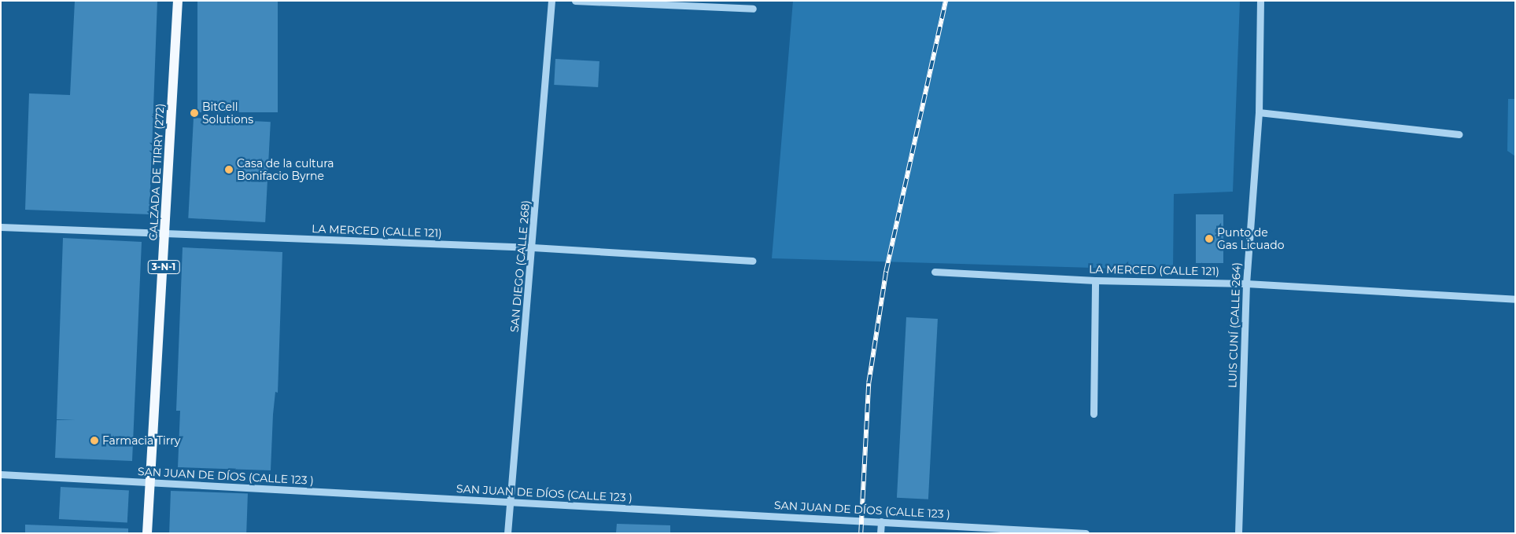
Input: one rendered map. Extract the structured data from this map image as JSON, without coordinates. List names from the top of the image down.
{
  "streets": {
    "main road": ["CALZADA DE TIRRY (272)", "3-N-1"],
    "street": [
      "LA MERCED (CALLE 121)",
      "SAN DIEGO (CALLE 268)",
      "LUIS CUNÍ (CALLE 264)",
      "SAN JUAN DE DÍOS (CALLE 123 )"
    ]
  },
  "crossings": [
    ["CALZADA DE TIRRY (272)", "LA MERCED (CALLE 121)"],
    ["CALZADA DE TIRRY (272)", "SAN JUAN DE DÍOS (CALLE 123 )"],
    ["LA MERCED (CALLE 121)", "SAN DIEGO (CALLE 268)"],
    ["LA MERCED (CALLE 121)", "LUIS CUNÍ (CALLE 264)"],
    ["SAN DIEGO (CALLE 268)", "SAN JUAN DE DÍOS (CALLE 123 )"]
  ],
  "places": [
    "BitCell Solutions",
    "Casa de la cultura Bonifacio Byrne",
    "Punto de Gas Licuado",
    "Farmacia Tirry"
  ]
}
